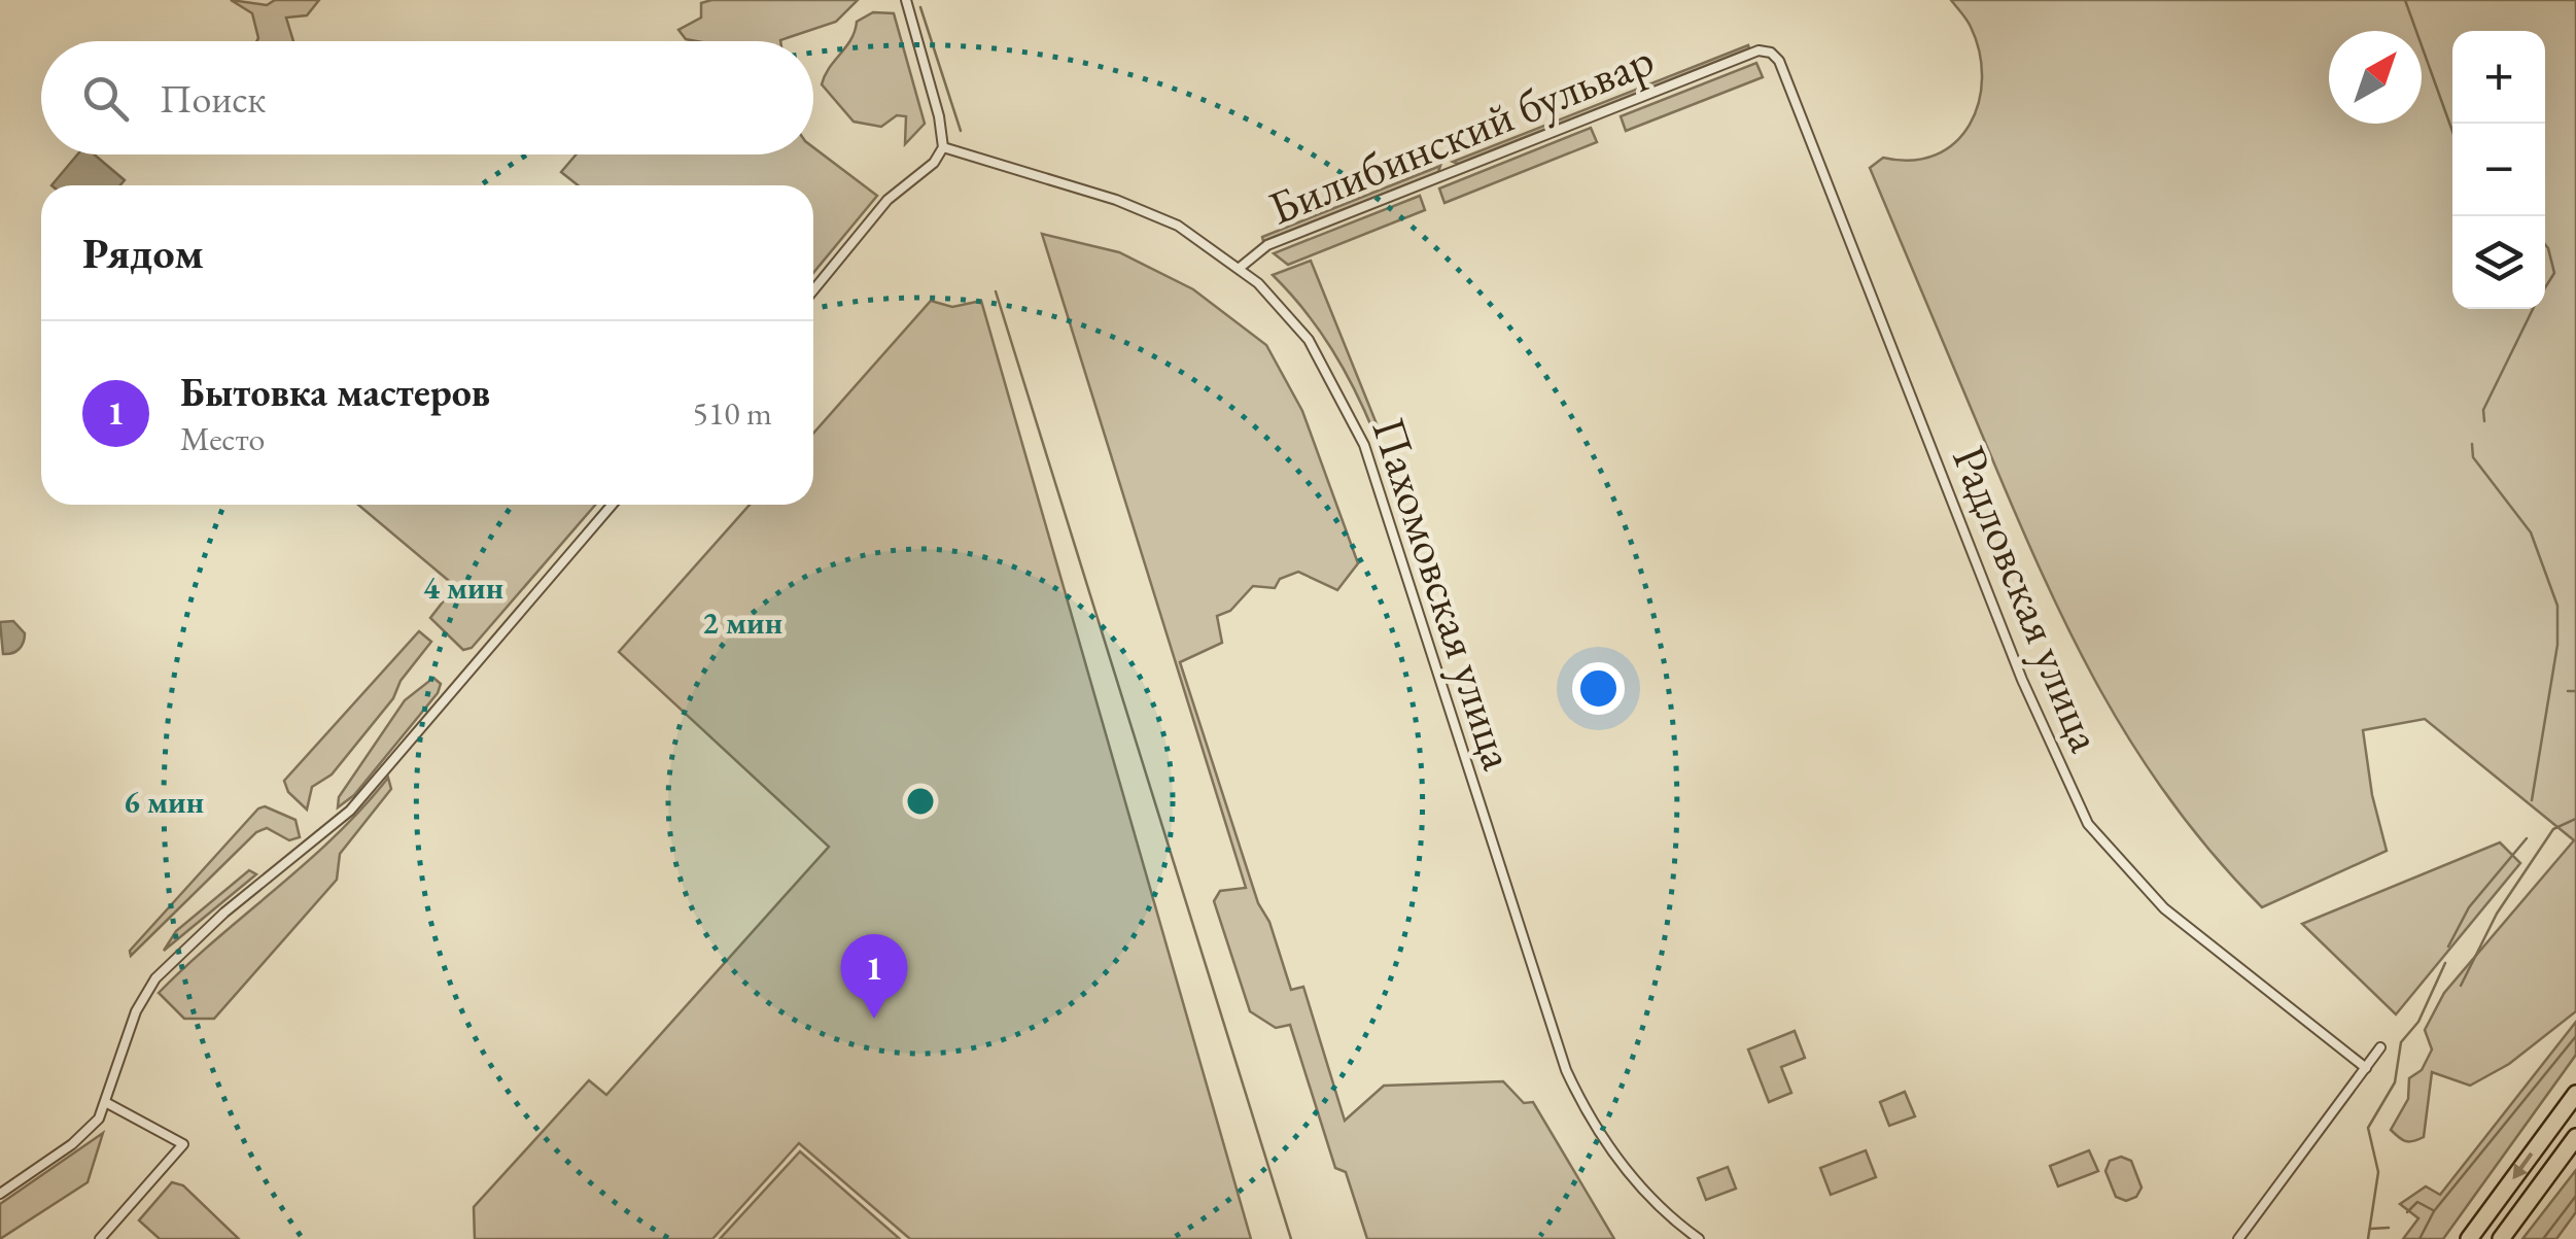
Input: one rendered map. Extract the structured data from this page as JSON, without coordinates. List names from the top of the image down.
{
  "streets": {
    "street": ["Билибинский бульвар", "Пахомовская улица", "Радловская улица"]
  },
  "crossings": [
    ["Билибинский бульвар", "Пахомовская улица"],
    ["Билибинский бульвар", "Радловская улица"]
  ],
  "north": "top right",
  "page": {
    "map_buttons": ["+", "−"],
    "search": "Поиск",
    "heading": "Рядом",
    "list": [
      {
        "mark": "1",
        "name": "Бытовка мастеров",
        "note": "Место",
        "value": "510 m"
      }
    ],
    "pins": "1"
  },
  "rings": ["4 мин", "2 мин", "6 мин"]
}
